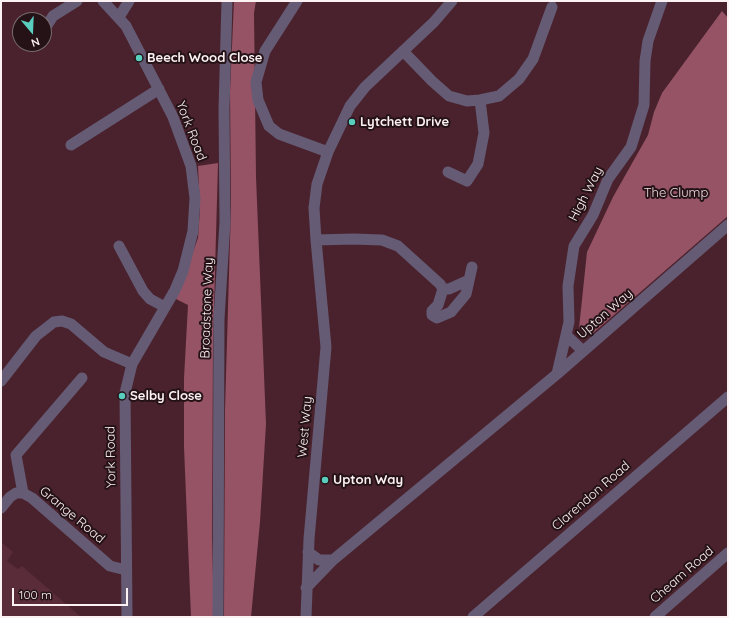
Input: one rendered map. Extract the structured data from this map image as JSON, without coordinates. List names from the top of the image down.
{
  "streets": {
    "street": [
      "York Road",
      "High Way",
      "Broadstone Way",
      "Upton Way",
      "West Way",
      "Clarendon Road",
      "Grange Road",
      "Cheam Road"
    ]
  },
  "crossings": [
    ["York Road", "Grange Road"],
    ["High Way", "Upton Way"],
    ["Upton Way", "West Way"]
  ],
  "parks": ["The Clump"],
  "places": [
    "Beech Wood Close",
    "Lytchett Drive",
    "Selby Close",
    "Upton Way"
  ],
  "scale_bar": "100 m",
  "north": "bottom"
}
